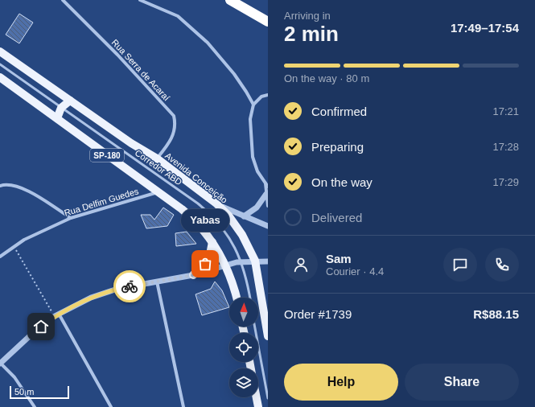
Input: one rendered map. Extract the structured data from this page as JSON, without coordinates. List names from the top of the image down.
{
  "streets": {
    "main road": ["SP-180", "Avenida Conceição"],
    "street": ["Rua Serra de Acaraí", "Rua Delfim Guedes"],
    "lane": ["Corredor ABD"]
  },
  "crossings": [
    ["Rua Serra de Acaraí", "SP-180"],
    ["Rua Serra de Acaraí", "Avenida Conceição"],
    ["SP-180", "Avenida Conceição"],
    ["SP-180", "Rua Delfim Guedes"]
  ],
  "places": ["Yabas"],
  "scale_bar": "50 m",
  "north": "top",
  "page": {
    "heading": ["2 min", "Arriving in", "17:49–17:54"],
    "panel": [
      "Sam",
      "Courier · 4.4",
      "Order #1739",
      "R$88.15"
    ],
    "bar": "On the way · 80 m",
    "list": [
      ["Confirmed", "17:21"],
      ["Preparing", "17:28"],
      ["On the way", "17:29"],
      "Delivered"
    ],
    "bubble": "Yabas",
    "buttons": ["Help", "Share"],
    "scale": "50 m"
  }
}
